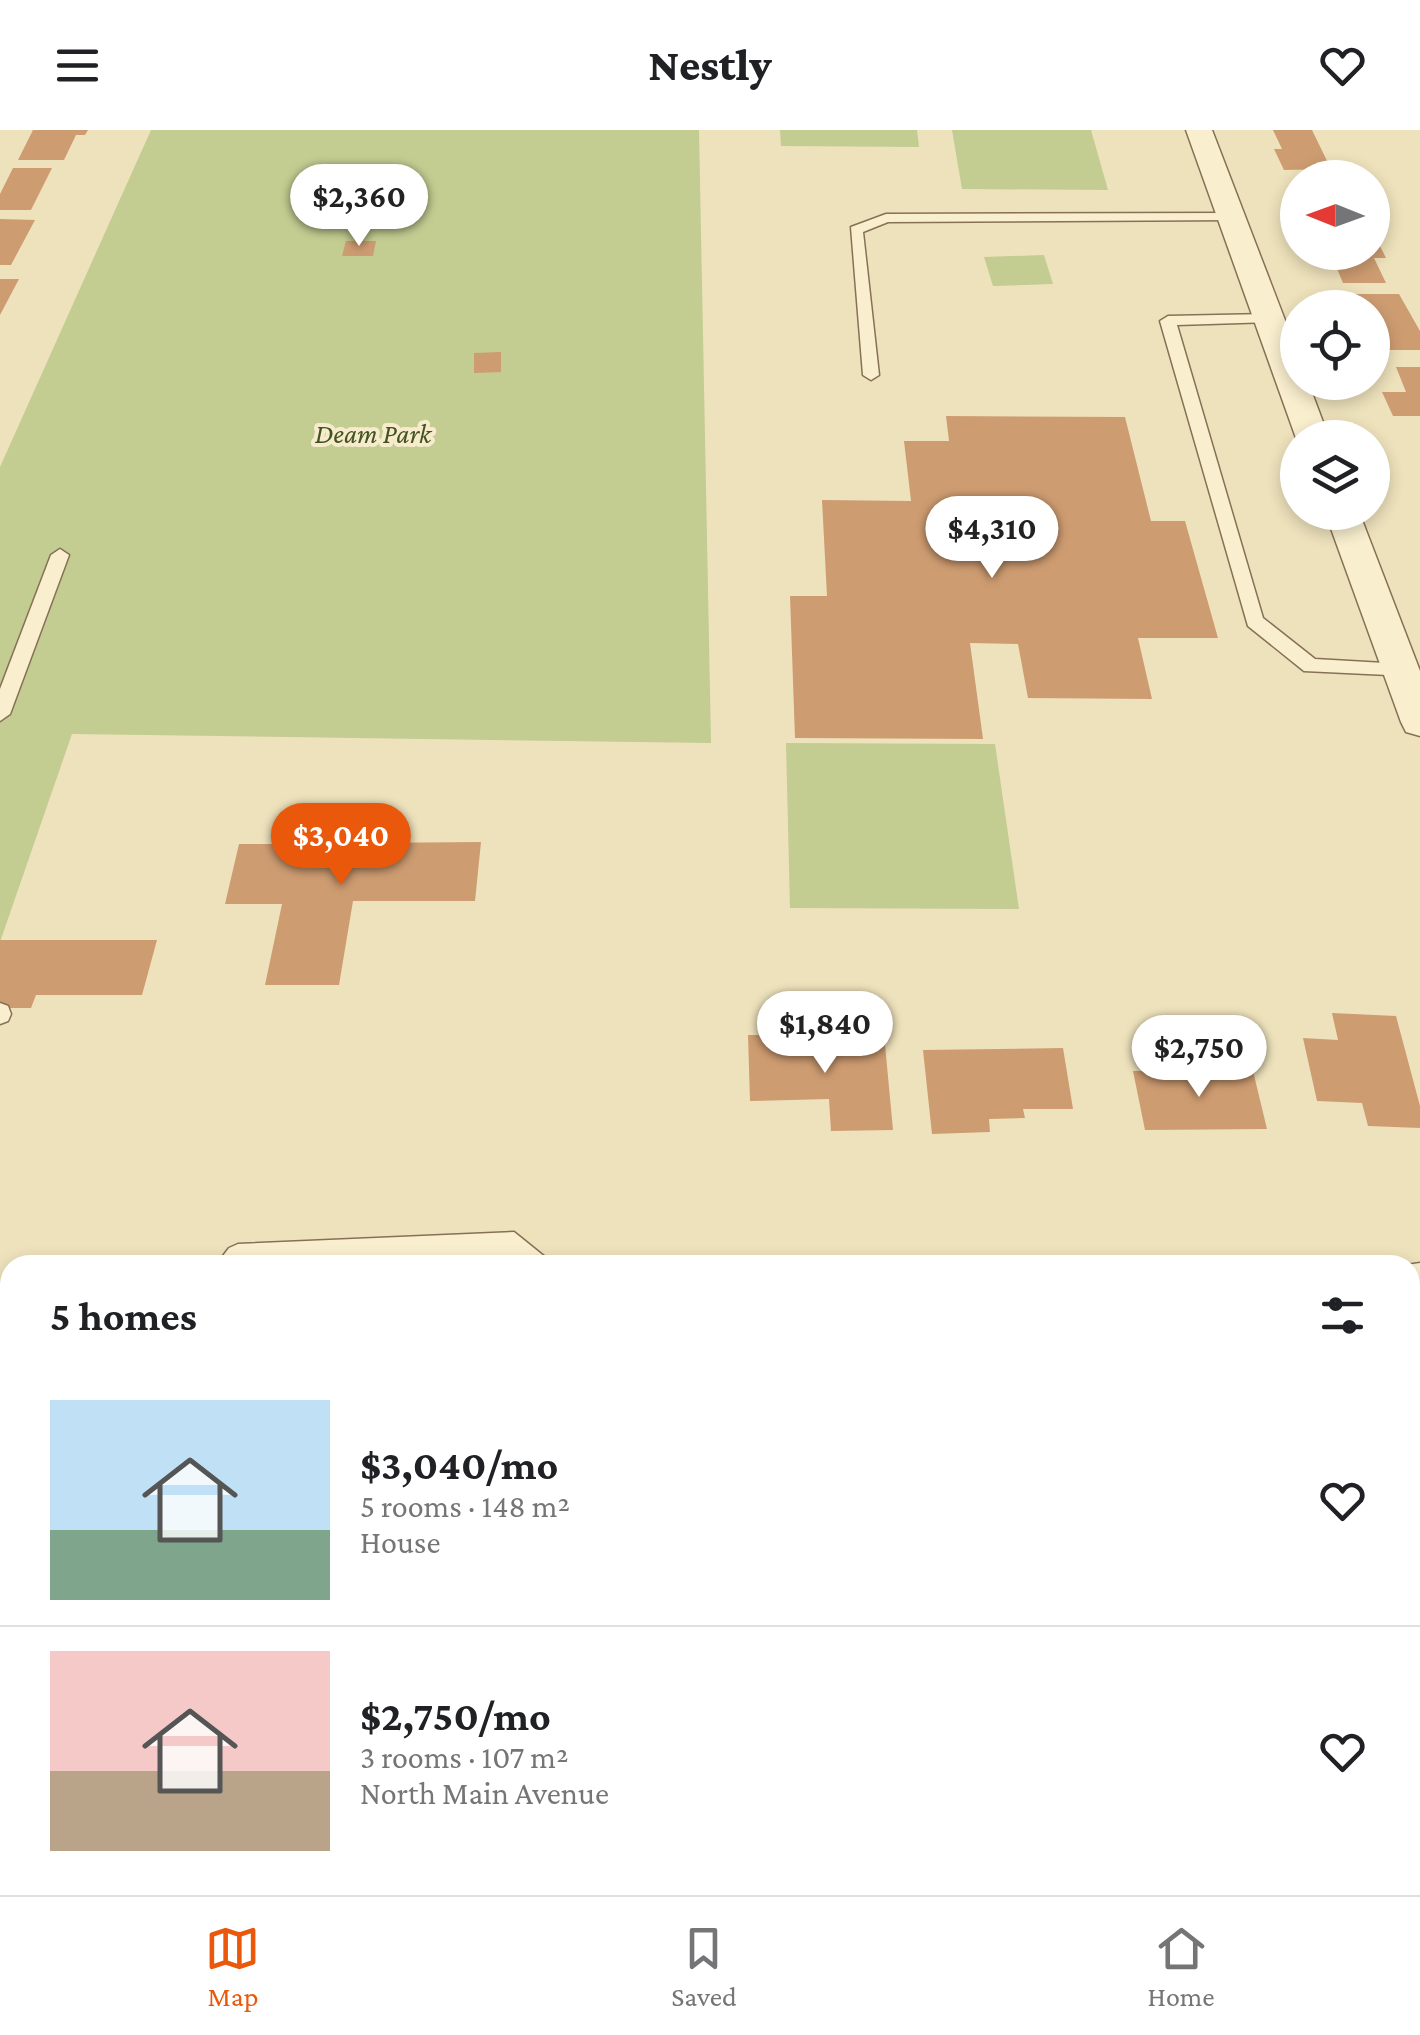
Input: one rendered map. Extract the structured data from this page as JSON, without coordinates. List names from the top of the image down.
{
  "parks": ["Deam Park"],
  "north": "left",
  "page": {
    "header": "Nestly",
    "price": [
      "$2,360",
      "$4,310",
      "$3,040",
      "$1,840",
      "$2,750"
    ],
    "heading": "5 homes",
    "list": [
      {
        "name": "$3,040/mo",
        "note": "5 rooms · 148 m² · House"
      },
      {
        "name": "$2,750/mo",
        "note": "3 rooms · 107 m² · North Main Avenue"
      }
    ],
    "tabs": ["Map", "Saved", "Home"]
  }
}
